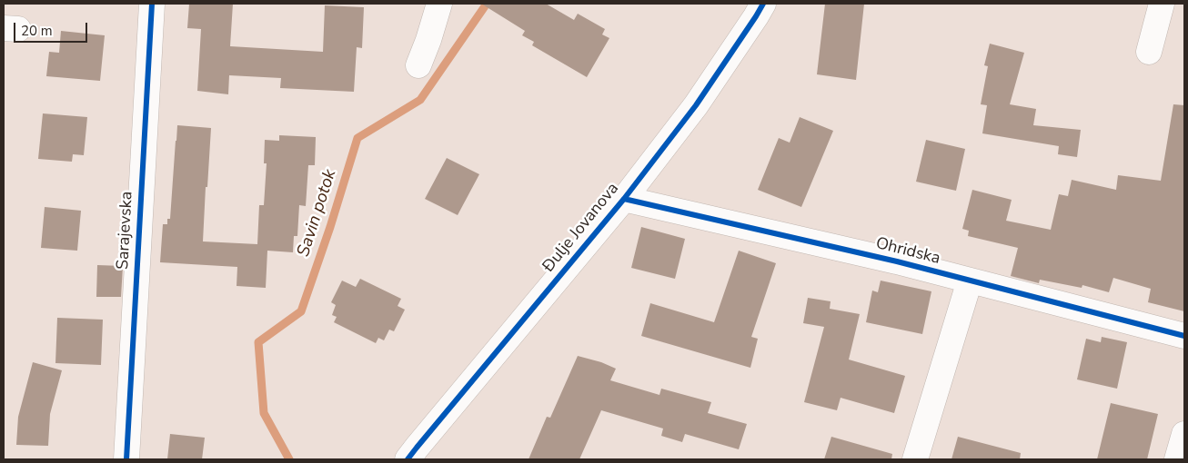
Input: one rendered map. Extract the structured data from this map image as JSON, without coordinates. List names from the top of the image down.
{
  "streets": {
    "street": ["Đulje Jovanova", "Sarajevska", "Ohridska"]
  },
  "crossings": [
    ["Đulje Jovanova", "Ohridska"]
  ],
  "water": ["Savin potok"],
  "scale_bar": "20 m"
}
